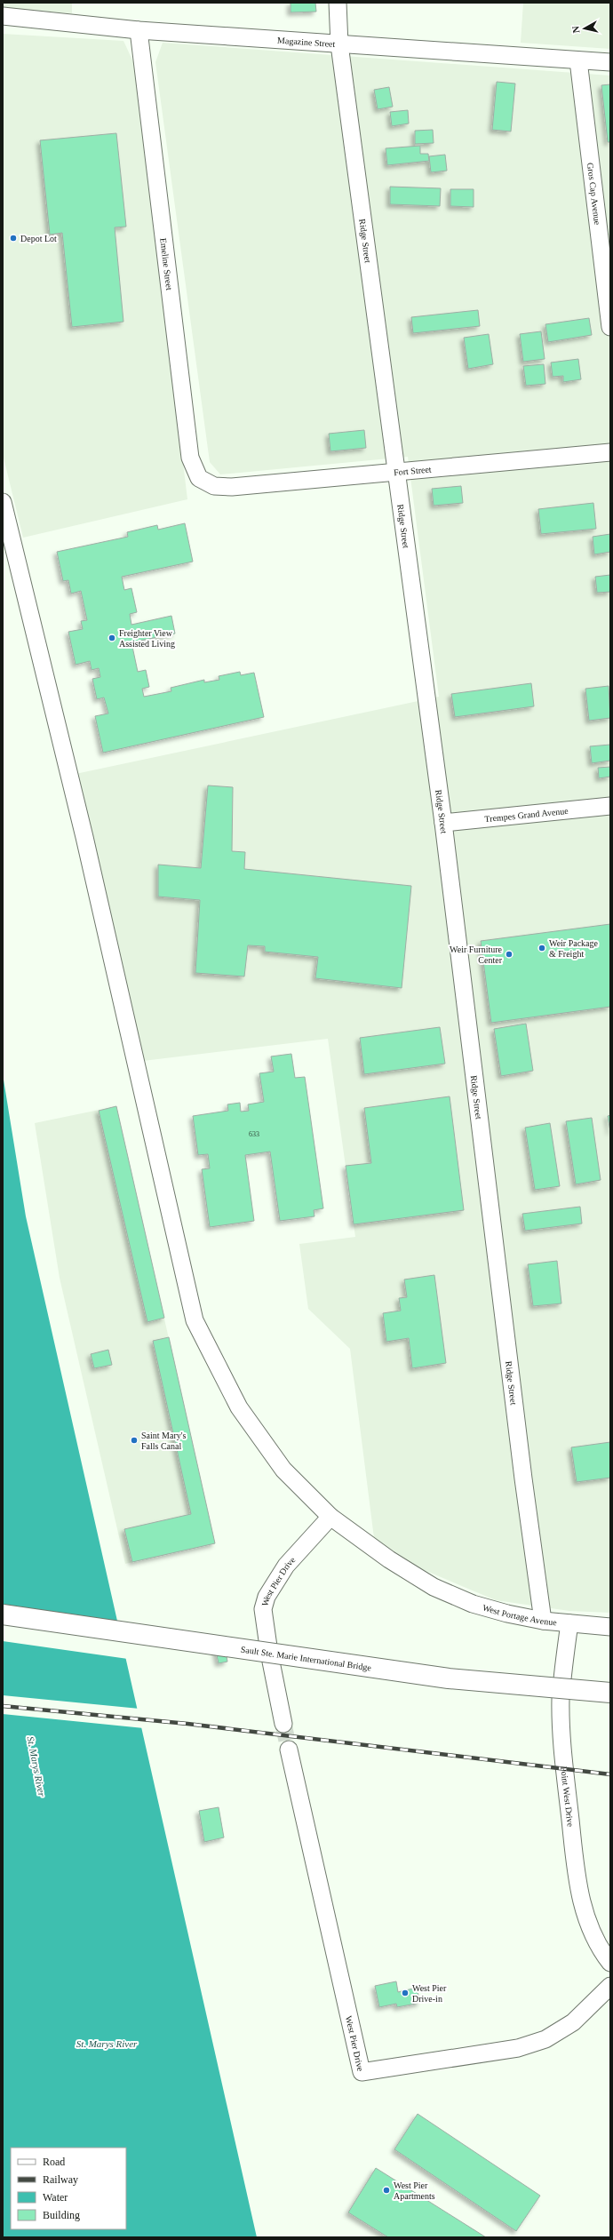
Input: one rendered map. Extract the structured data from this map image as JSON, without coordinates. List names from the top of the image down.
{
  "streets": {
    "highway": ["Sault Ste. Marie International Bridge"],
    "street": [
      "Magazine Street",
      "Gros Cap Avenue",
      "Ridge Street",
      "Emeline Street",
      "Fort Street",
      "Trempes Grand Avenue",
      "West Pier Drive",
      "West Portage Avenue",
      "Point West Drive"
    ]
  },
  "crossings": [
    ["Magazine Street", "Gros Cap Avenue"],
    ["Magazine Street", "Ridge Street"],
    ["Magazine Street", "Emeline Street"],
    ["Ridge Street", "Fort Street"],
    ["Ridge Street", "Trempes Grand Avenue"],
    ["Ridge Street", "West Portage Avenue"],
    ["Emeline Street", "Fort Street"],
    ["West Pier Drive", "West Portage Avenue"],
    ["West Portage Avenue", "Point West Drive"]
  ],
  "water": ["St. Marys River"],
  "places": [
    "Depot Lot",
    "Freighter View Assisted Living",
    "Weir Package & Freight",
    "Weir Furniture Center",
    "Saint Mary's Falls Canal",
    "West Pier Drive-in",
    "West Pier Apartments"
  ],
  "house_numbers": ["633"],
  "legend": [
    "Road",
    "Railway",
    "Water",
    "Building"
  ],
  "north": "left"
}
